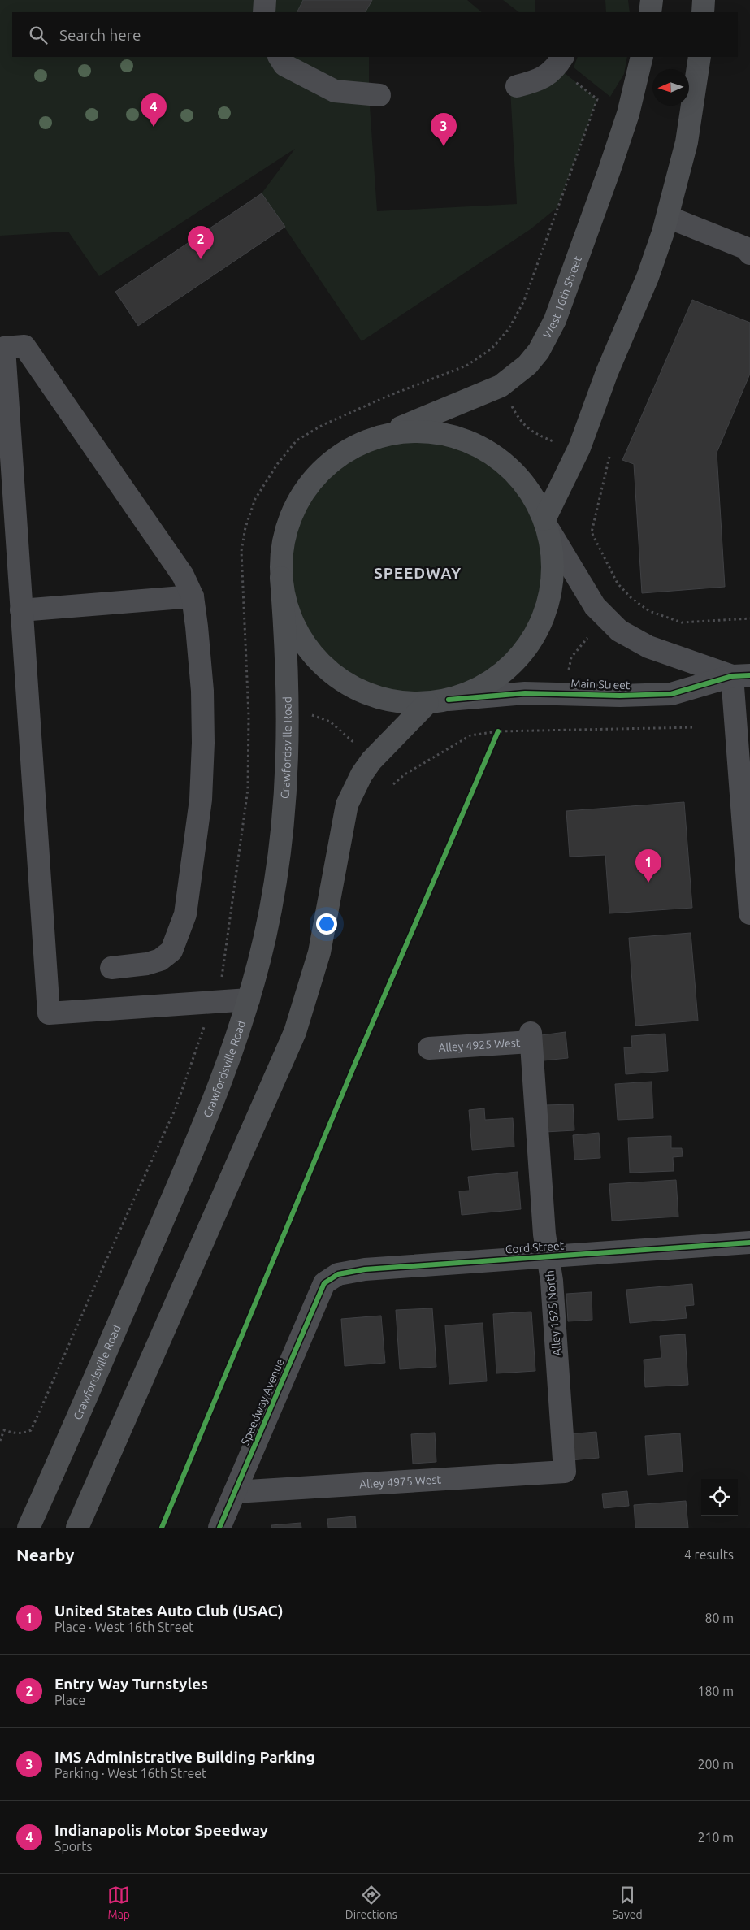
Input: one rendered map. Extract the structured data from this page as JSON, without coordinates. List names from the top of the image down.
{
  "streets": {
    "main road": ["West 16th Street", "Crawfordsville Road"],
    "street": [
      "Main Street",
      "Alley 4925 West",
      "Cord Street",
      "Alley 1625 North",
      "Speedway Avenue",
      "Alley 4975 West"
    ]
  },
  "crossings": [
    ["Alley 4925 West", "Alley 1625 North"],
    ["Cord Street", "Alley 1625 North"],
    ["Cord Street", "Speedway Avenue"],
    ["Alley 1625 North", "Alley 4975 West"],
    ["Speedway Avenue", "Alley 4975 West"]
  ],
  "districts": ["SPEEDWAY"],
  "north": "left",
  "page": {
    "search": "Search here",
    "pins": [
      "4",
      "3",
      "2",
      "1"
    ],
    "heading": ["Nearby", "4 results"],
    "list": [
      {
        "mark": "1",
        "name": "United States Auto Club (USAC)",
        "note": "Place · West 16th Street",
        "value": "80 m"
      },
      {
        "mark": "2",
        "name": "Entry Way Turnstyles",
        "note": "Place",
        "value": "180 m"
      },
      {
        "mark": "3",
        "name": "IMS Administrative Building Parking",
        "note": "Parking · West 16th Street",
        "value": "200 m"
      },
      {
        "mark": "4",
        "name": "Indianapolis Motor Speedway",
        "note": "Sports",
        "value": "210 m"
      }
    ],
    "nav": ["Map", "Directions", "Saved"]
  }
}
